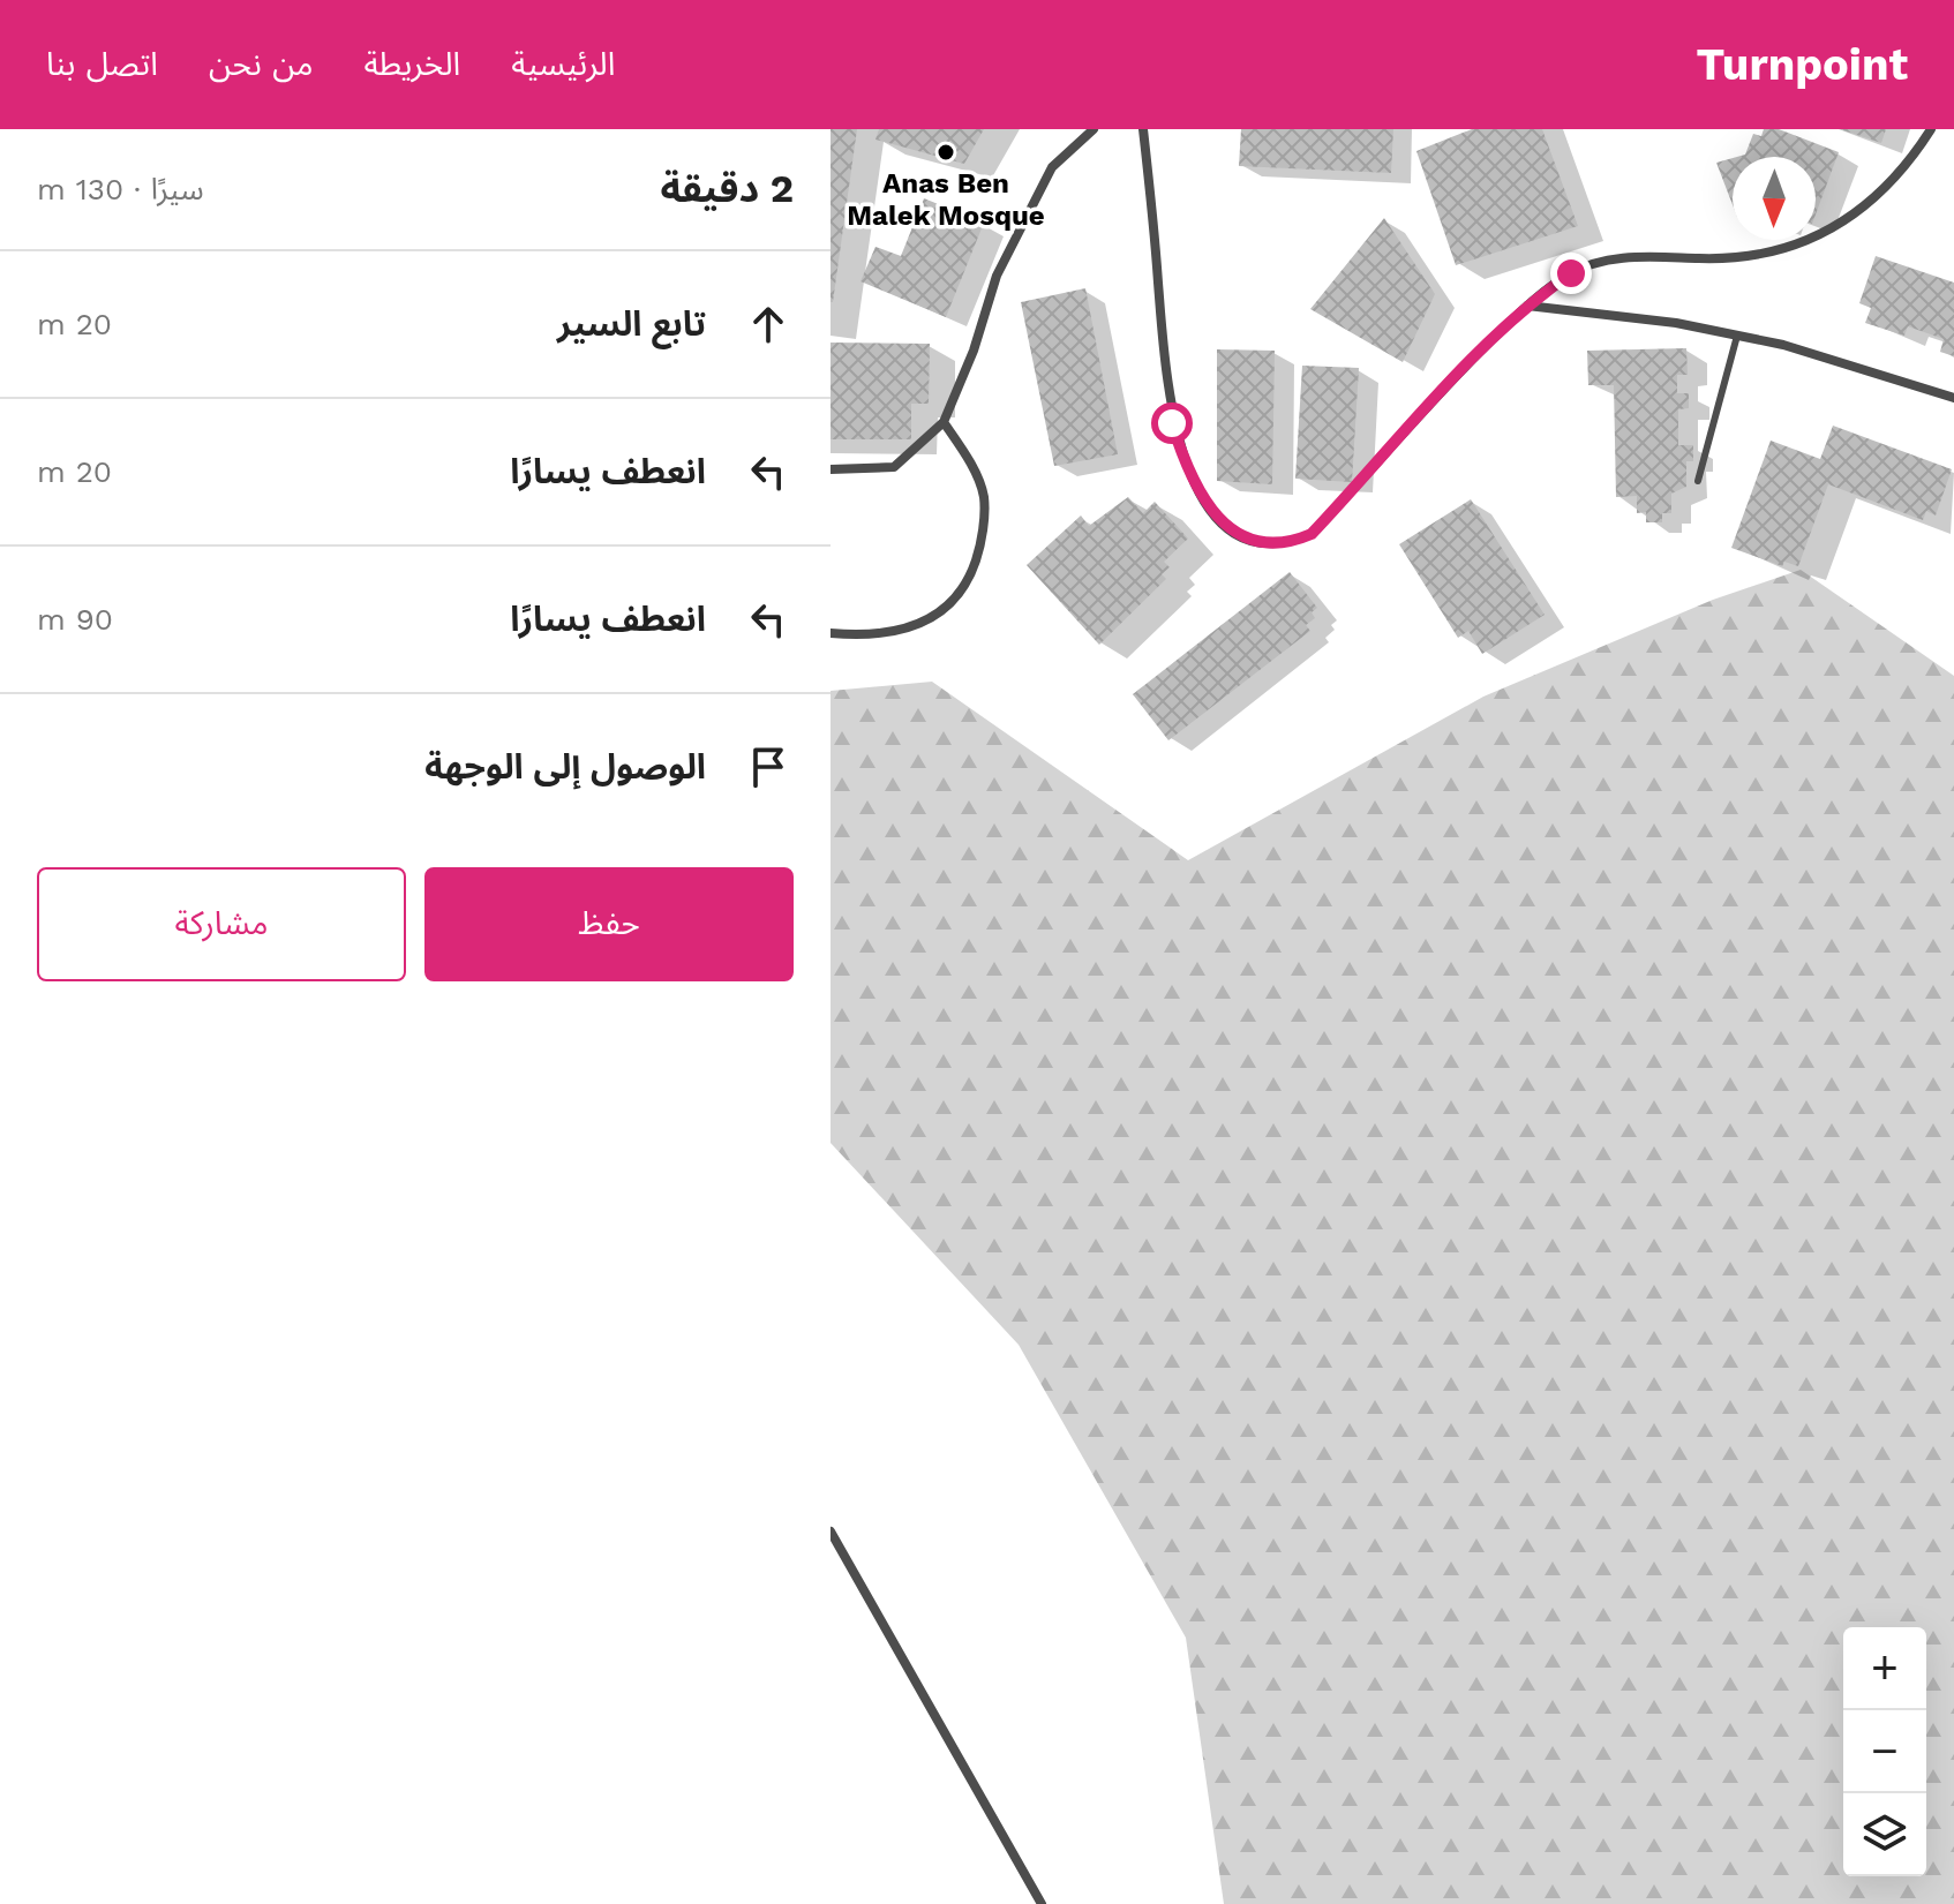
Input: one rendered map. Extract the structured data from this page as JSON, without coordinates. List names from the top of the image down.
{
  "places": ["Anas Ben Malek Mosque"],
  "north": "bottom",
  "page": {
    "header": "Turnpoint",
    "nav": [
      "الرئيسية",
      "الخريطة",
      "من نحن",
      "اتصل بنا"
    ],
    "heading": ["2 دقيقة", "سيرًا · 130 m"],
    "list": [
      ["تابع السير", "20 m"],
      ["انعطف يسارًا", "20 m"],
      ["انعطف يسارًا", "90 m"],
      "الوصول إلى الوجهة"
    ],
    "buttons": ["حفظ", "مشاركة"],
    "map_buttons": ["+", "−"]
  }
}
